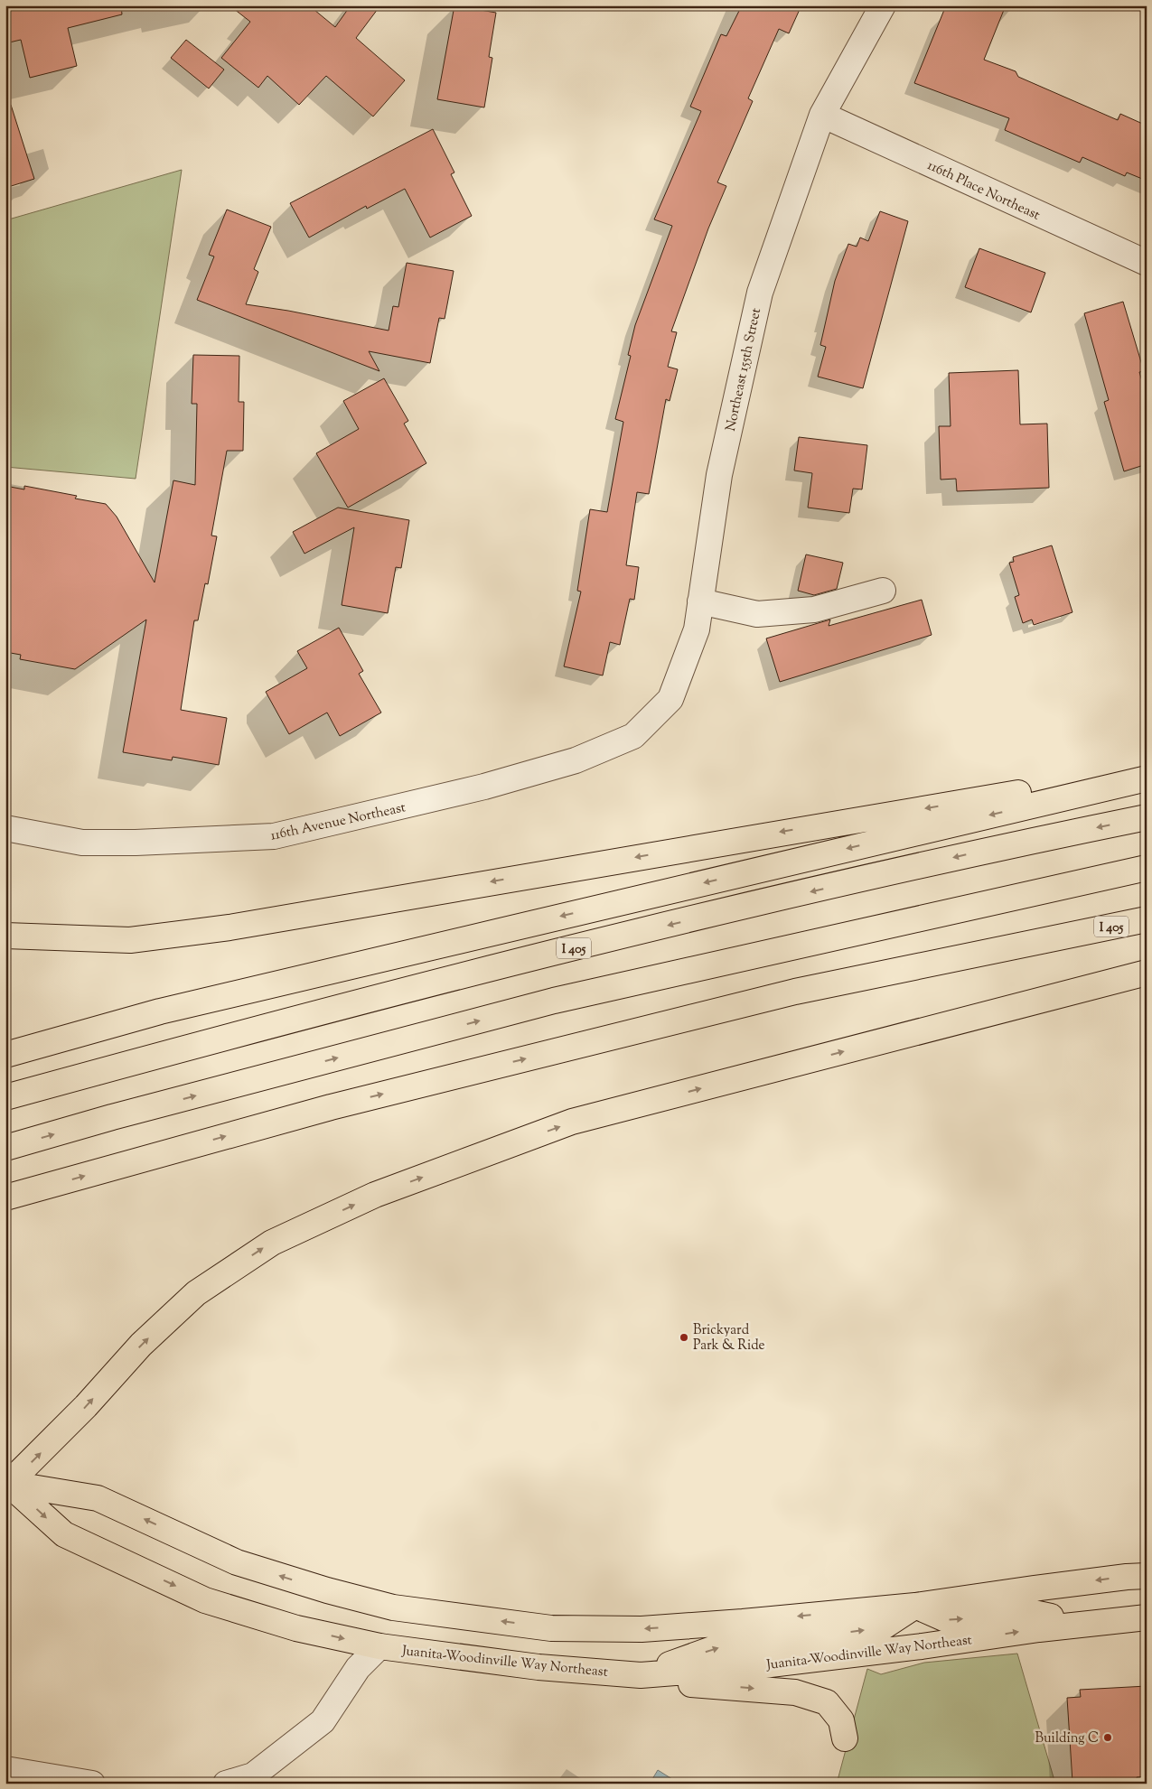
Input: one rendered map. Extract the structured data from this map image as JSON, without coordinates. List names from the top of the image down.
{
  "streets": {
    "main road": ["I 405", "Juanita-Woodinville Way Northeast"],
    "street": ["116th Place Northeast", "Northeast 155th Street", "116th Avenue Northeast"]
  },
  "crossings": [
    ["116th Place Northeast", "Northeast 155th Street"],
    ["Northeast 155th Street", "116th Avenue Northeast"]
  ],
  "places": ["Brickyard Park & Ride", "Building C"]
}
